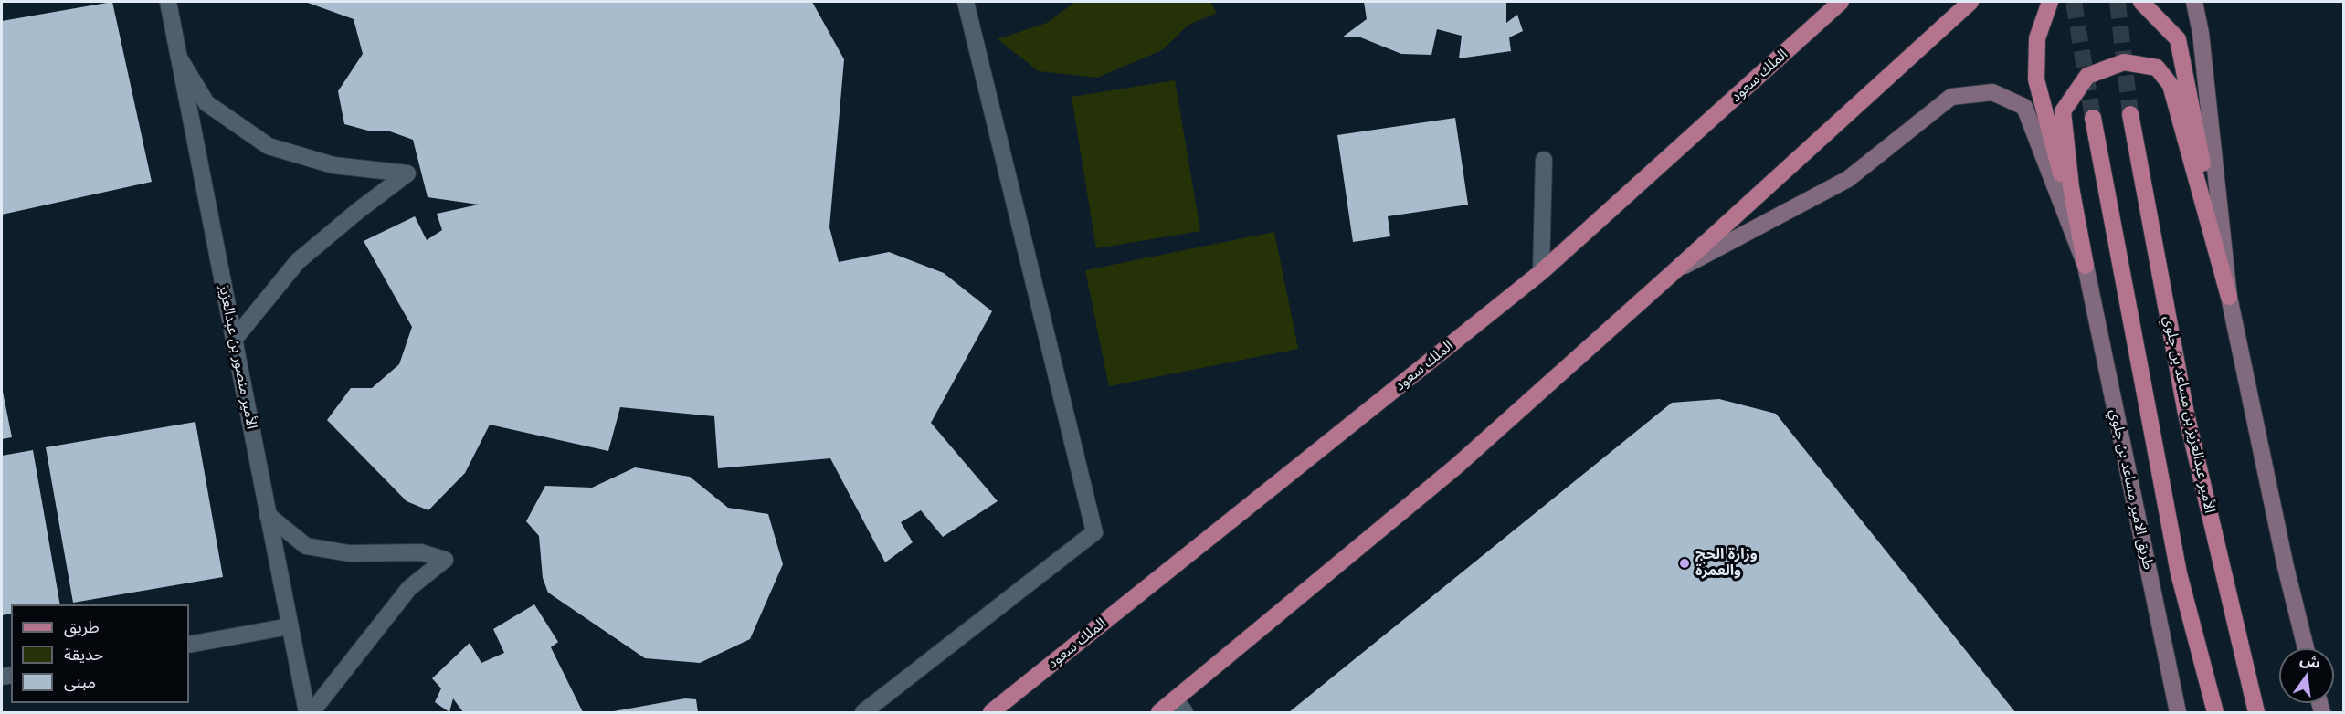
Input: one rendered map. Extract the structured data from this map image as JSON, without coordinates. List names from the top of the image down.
{
  "streets": {
    "main road": ["الملك سعود", "الأمير عبدالعزيز بن مساعد بن جلوي", "طريق الامير مساعد بن جلوي"],
    "street": ["الأمير منصور بن عبدالعزيز"]
  },
  "places": ["وزارة الحج والعمرة"],
  "legend": ["طريق", "حديقة", "مبنى"],
  "north": "top"
}
